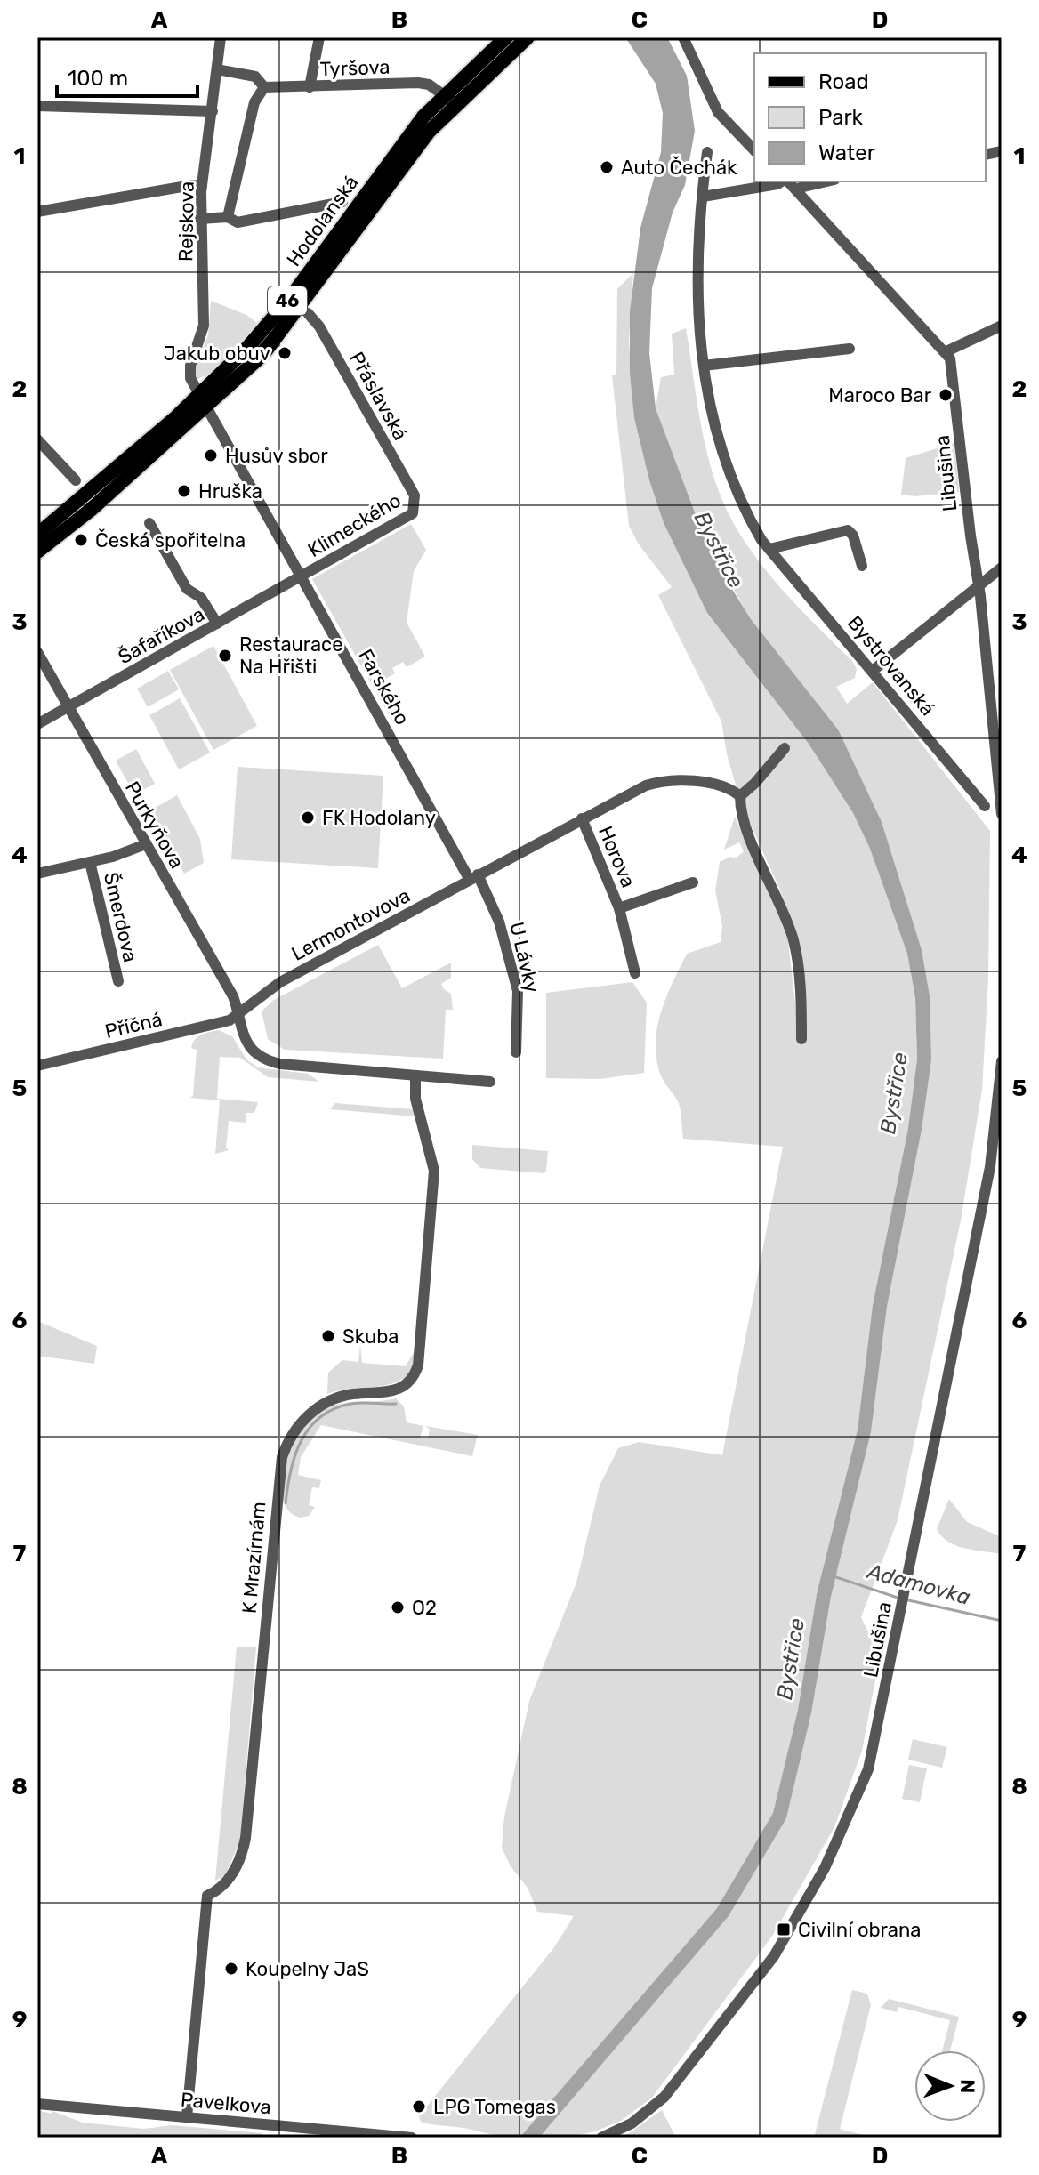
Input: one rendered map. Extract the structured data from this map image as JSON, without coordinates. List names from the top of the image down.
{
  "streets": {
    "street": [
      "Tyršova",
      "Rejskova",
      "Přáslavská",
      "Libušina",
      "Klimeckého",
      "Šafaříkova",
      "Bystrovanská",
      "Farského",
      "Purkyňova",
      "Horova",
      "Šmerdova",
      "Lermontovova",
      "U Lávky",
      "Příčná",
      "K Mrazírnám",
      "Pavelkova"
    ]
  },
  "crossings": [
    ["Tyršova", "Rejskova"],
    ["Rejskova", "Farského"],
    ["Přáslavská", "Klimeckého"],
    ["Klimeckého", "Šafaříkova"],
    ["Klimeckého", "Farského"],
    ["Šafaříkova", "Farského"],
    ["Šafaříkova", "Purkyňova"],
    ["Farského", "Lermontovova"],
    ["Farského", "U Lávky"],
    ["Purkyňova", "Lermontovova"],
    ["Purkyňova", "Příčná"],
    ["Horova", "Lermontovova"],
    ["Lermontovova", "U Lávky"],
    ["Lermontovova", "Příčná"],
    ["K Mrazírnám", "Pavelkova"]
  ],
  "water": ["Bystřice", "Adamovka"],
  "places": {
    "other": [
      "Auto Čechák",
      "Jakub obuv",
      "Maroco Bar",
      "Husův sbor",
      "Hruška",
      "Česká spořitelna",
      "Restaurace Na Hřišti",
      "FK Hodolany",
      "Skuba",
      "O2",
      "Koupelny JaS",
      "LPG Tomegas"
    ],
    "transit": ["Civilní obrana"]
  },
  "legend": ["Road", "Park", "Water"],
  "scale_bar": "100 m",
  "north": "right",
  "grid": {
    "columns": [
      "A",
      "B",
      "C",
      "D"
    ],
    "rows": [
      "1",
      "2",
      "3",
      "4",
      "5",
      "6",
      "7",
      "8",
      "9"
    ]
  }
}
